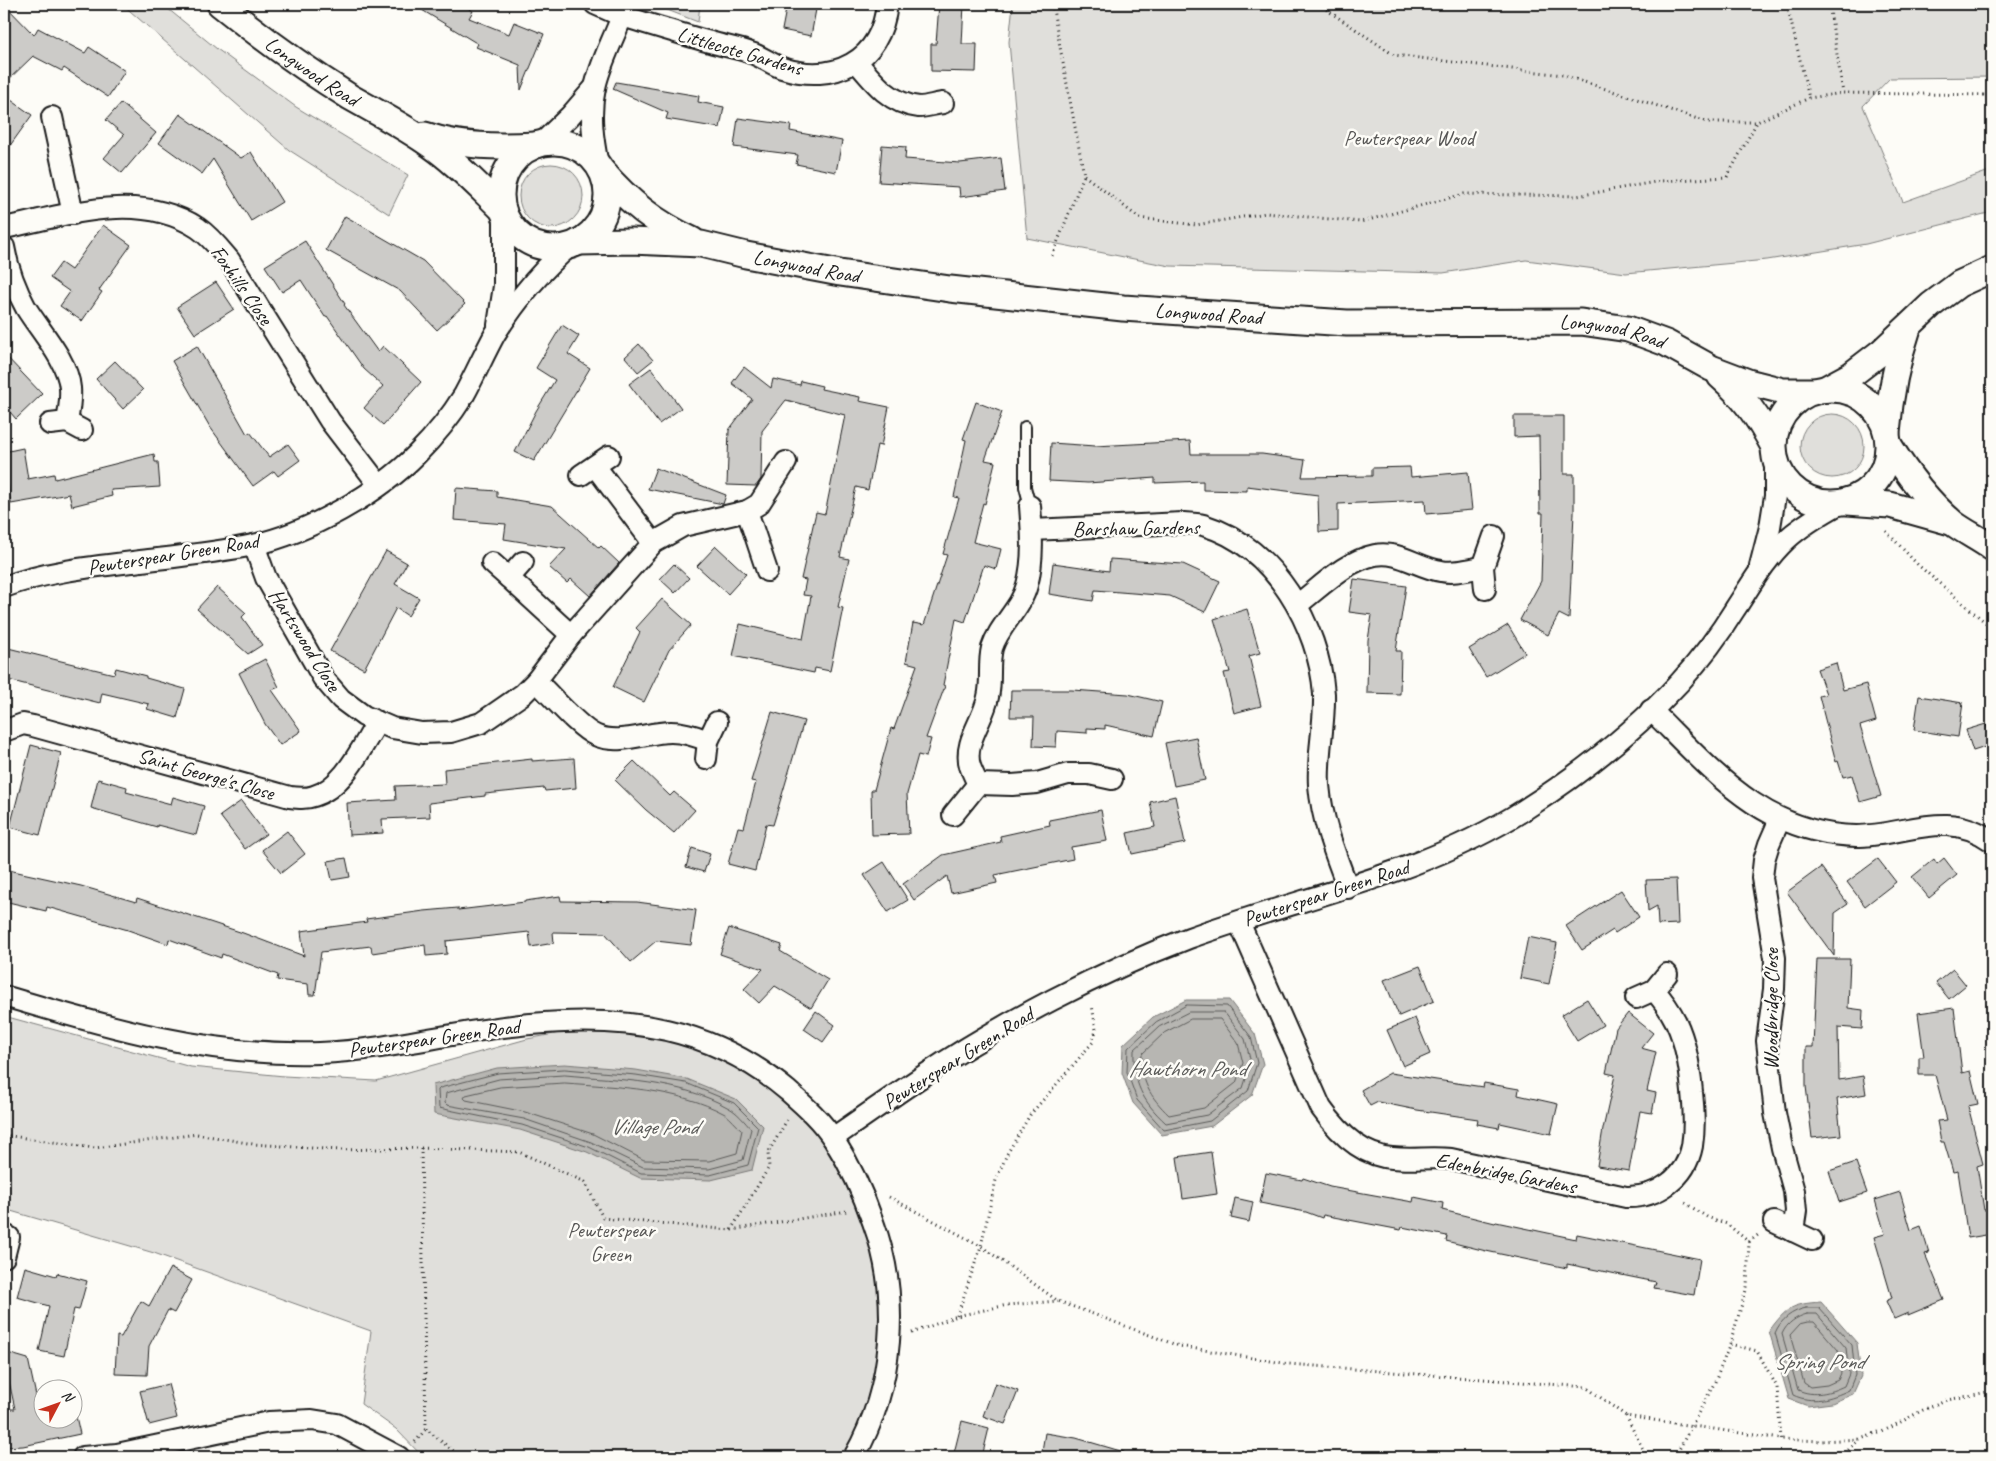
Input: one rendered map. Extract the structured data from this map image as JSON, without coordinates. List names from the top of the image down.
{
  "streets": {
    "street": [
      "Littlecote Gardens",
      "Longwood Road",
      "Foxhills Close",
      "Barshaw Gardens",
      "Pewterspear Green Road",
      "Hartswood Close",
      "Saint George's Close",
      "Woodbridge Close",
      "Edenbridge Gardens"
    ]
  },
  "crossings": [
    ["Longwood Road", "Pewterspear Green Road"],
    ["Foxhills Close", "Pewterspear Green Road"],
    ["Barshaw Gardens", "Pewterspear Green Road"],
    ["Pewterspear Green Road", "Hartswood Close"],
    ["Pewterspear Green Road", "Edenbridge Gardens"],
    ["Hartswood Close", "Saint George's Close"]
  ],
  "water": ["Hawthorn Pond", "Village Pond", "Spring Pond"],
  "parks": ["Pewterspear Wood", "Pewterspear Green"],
  "north": "top right"
}
